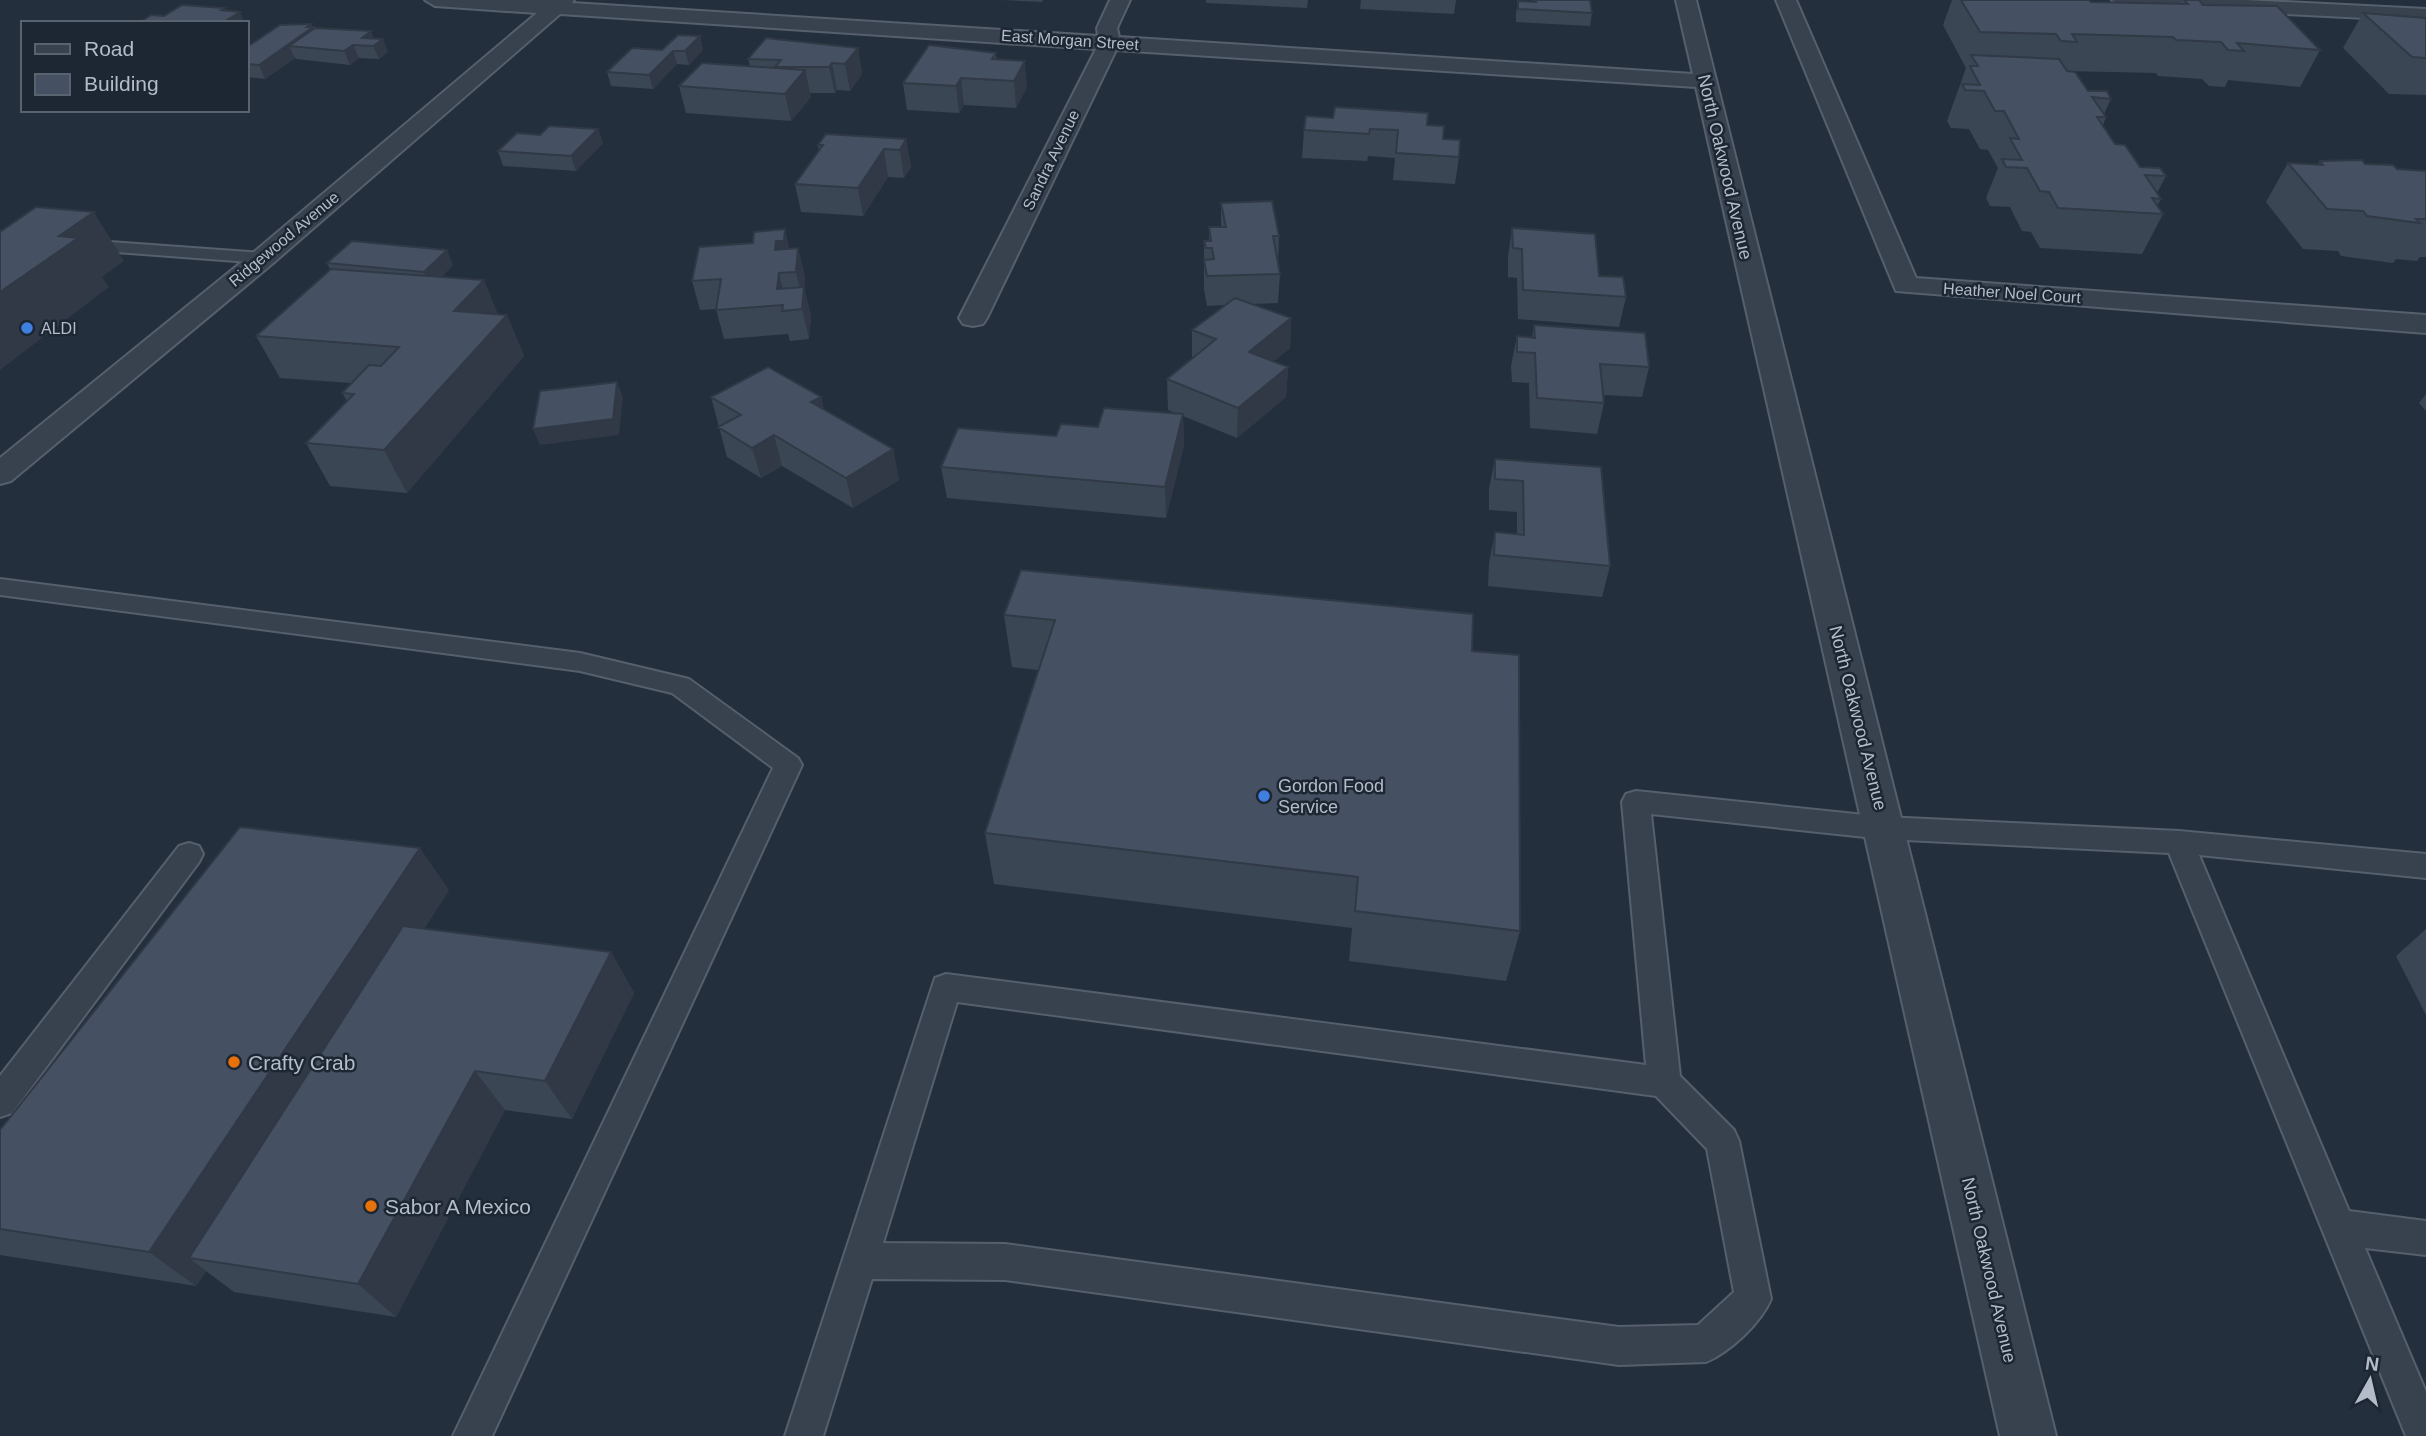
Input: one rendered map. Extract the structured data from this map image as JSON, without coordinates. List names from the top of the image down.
{
  "streets": {
    "street": [
      "East Morgan Street",
      "Sandra Avenue",
      "North Oakwood Avenue",
      "Ridgewood Avenue",
      "Heather Noel Court"
    ]
  },
  "crossings": [
    ["East Morgan Street", "Sandra Avenue"],
    ["East Morgan Street", "North Oakwood Avenue"],
    ["East Morgan Street", "Ridgewood Avenue"]
  ],
  "places": [
    "ALDI",
    "Gordon Food Service",
    "Crafty Crab",
    "Sabor A Mexico"
  ],
  "legend": ["Road", "Building"],
  "north": "top"
}
